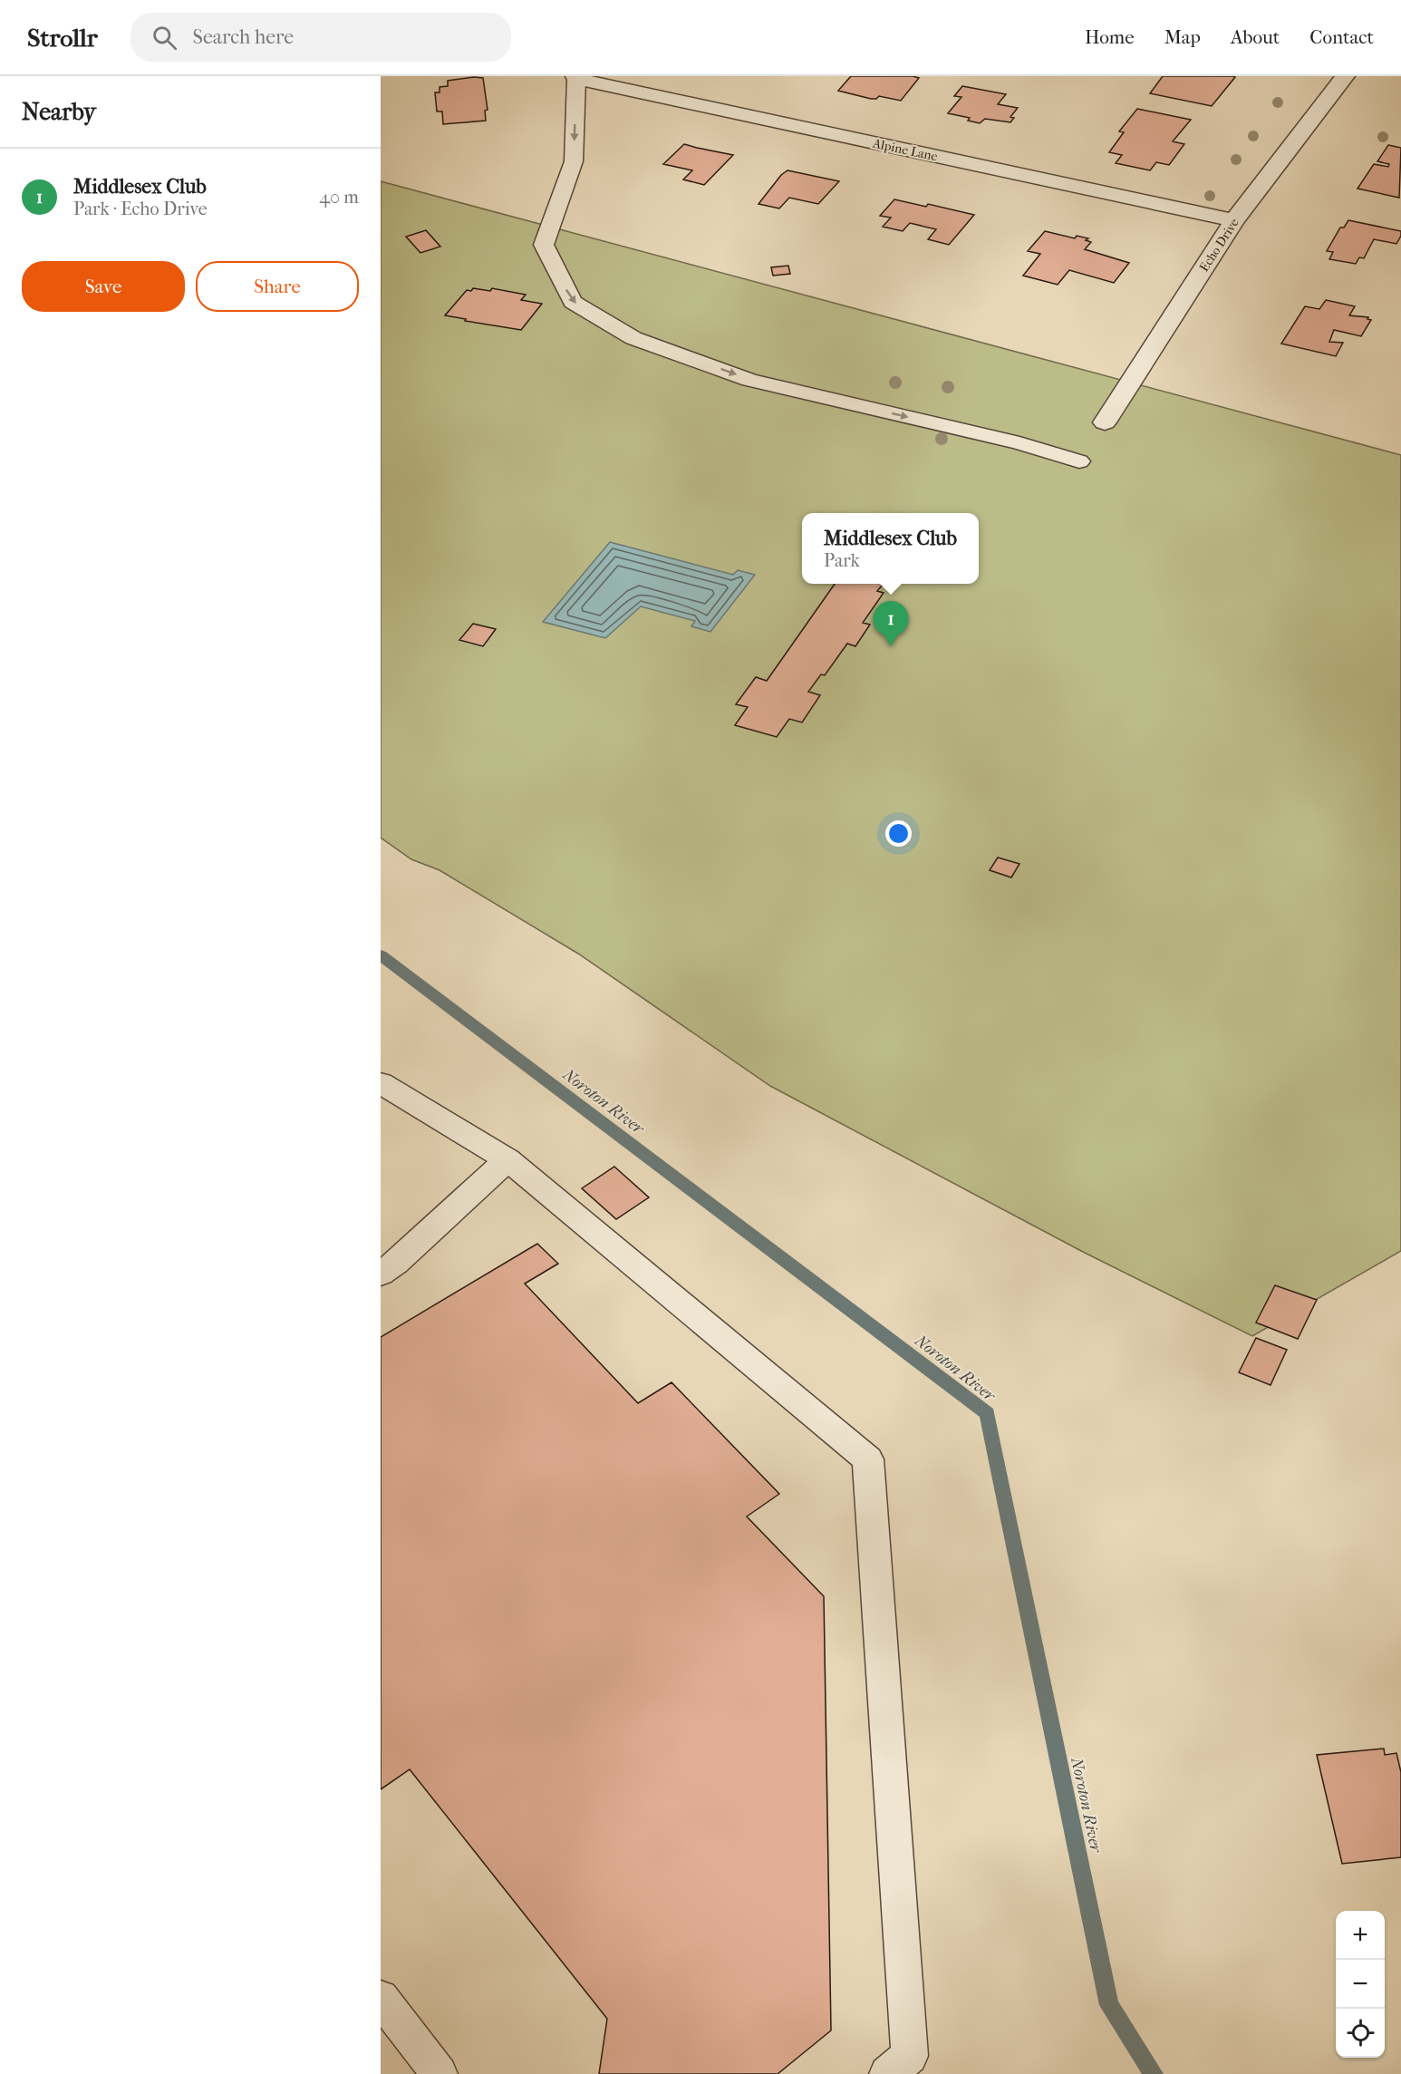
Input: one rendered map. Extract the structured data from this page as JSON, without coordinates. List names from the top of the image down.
{
  "streets": {
    "street": ["Alpine Lane", "Echo Drive"]
  },
  "crossings": [
    ["Alpine Lane", "Echo Drive"]
  ],
  "water": ["Noroton River"],
  "page": {
    "header": "Strollr",
    "search": "Search here",
    "nav": [
      "Home",
      "Map",
      "About",
      "Contact"
    ],
    "heading": "Nearby",
    "list": [
      {
        "mark": "1",
        "name": "Middlesex Club",
        "note": "Park · Echo Drive",
        "value": "40 m"
      }
    ],
    "buttons": ["Save", "Share"],
    "popup": ["Middlesex Club", "Park"],
    "pins": "1",
    "map_buttons": ["+", "−"]
  }
}
